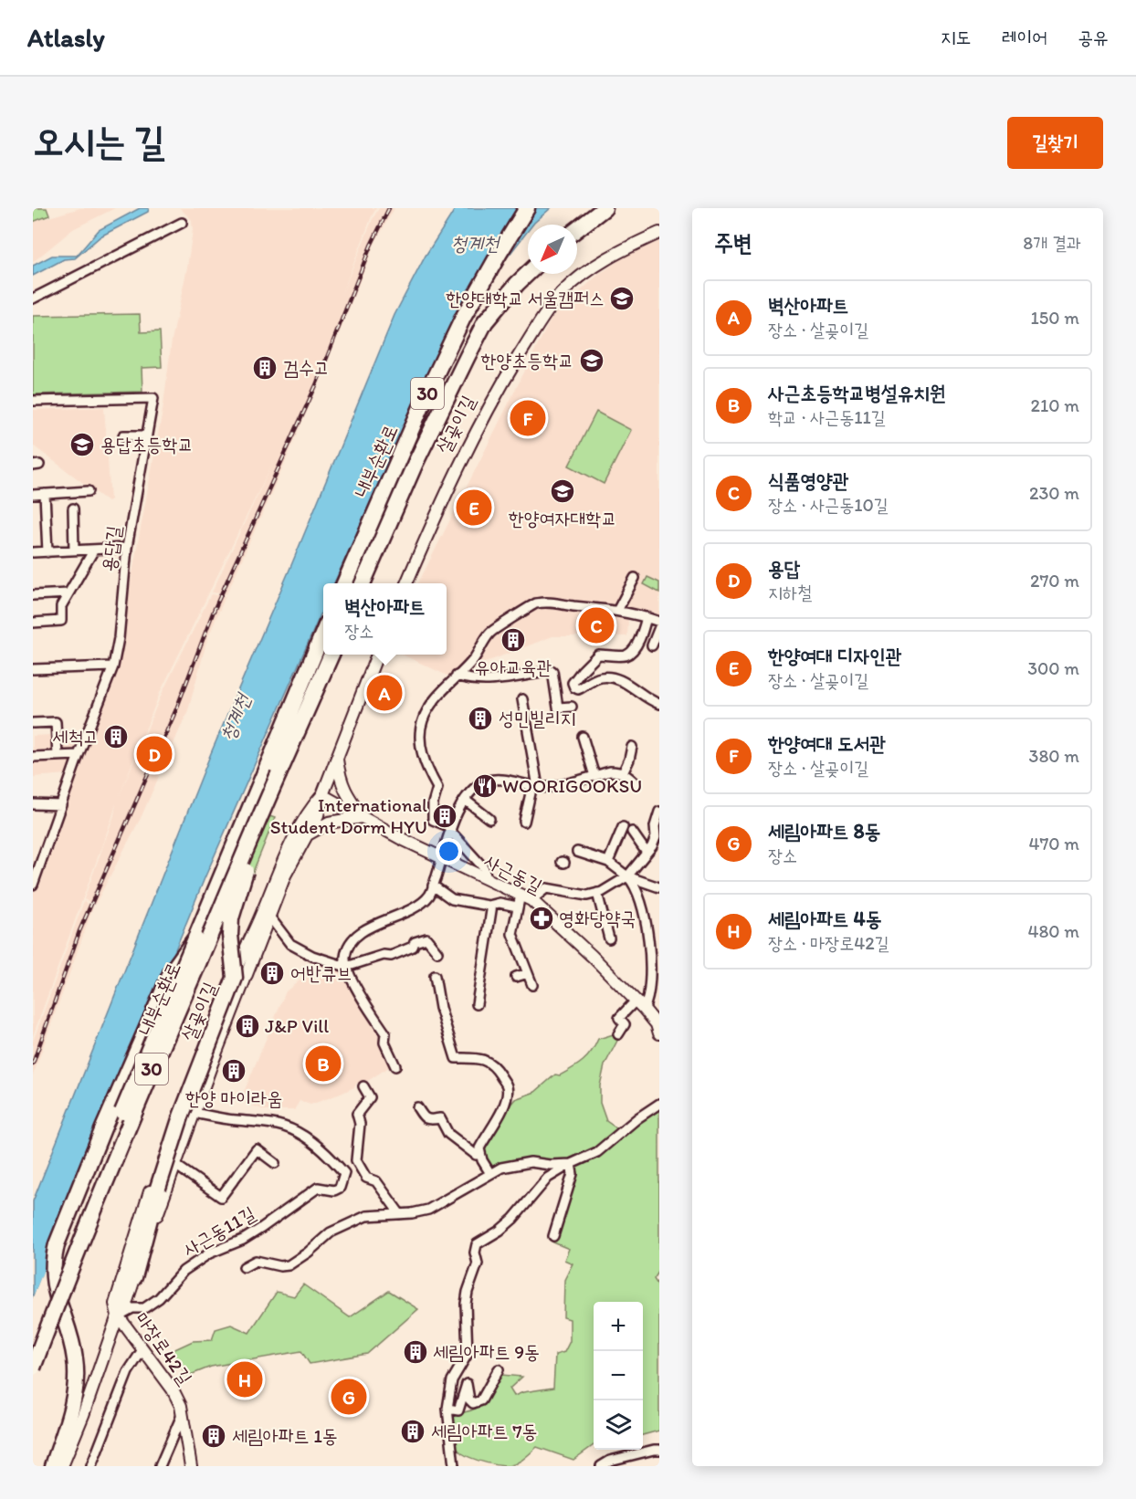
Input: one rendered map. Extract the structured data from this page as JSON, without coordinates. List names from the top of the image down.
{
  "streets": {
    "highway": ["30", "내부순환로"],
    "main road": ["살곶이길", "사근동길", "마장로42길"],
    "street": ["용답길", "사근동11길"]
  },
  "crossings": [
    ["살곶이길", "사근동길"],
    ["살곶이길", "사근동11길"],
    ["살곶이길", "마장로42길"],
    ["사근동11길", "마장로42길"]
  ],
  "water": ["청계천"],
  "places": {
    "school or university": [
      "한양대학교 서울캠퍼스",
      "한양초등학교",
      "용답초등학교",
      "한양여자대학교"
    ],
    "building": [
      "검수고",
      "유아교육관",
      "성민빌리지",
      "세척고",
      "International Student Dorm HYU",
      "어반큐브",
      "J&P Vill",
      "한양 마이라움",
      "세림아파트 9동",
      "세림아파트 7동",
      "세림아파트 1동"
    ],
    "restaurant": ["WOORIGOOKSU"],
    "pharmacy": ["영화당약국"]
  },
  "north": "bottom left",
  "page": {
    "header": "Atlasly",
    "nav": ["지도", "레이어", "공유"],
    "buttons": "길찾기",
    "title": "오시는 길",
    "heading": ["주변", "8개 결과"],
    "list": [
      {
        "mark": "A",
        "name": "벽산아파트",
        "note": "장소 · 살곶이길",
        "value": "150 m"
      },
      {
        "mark": "B",
        "name": "사근초등학교병설유치원",
        "note": "학교 · 사근동11길",
        "value": "210 m"
      },
      {
        "mark": "C",
        "name": "식품영양관",
        "note": "장소 · 사근동10길",
        "value": "230 m"
      },
      {
        "mark": "D",
        "name": "용답",
        "note": "지하철",
        "value": "270 m"
      },
      {
        "mark": "E",
        "name": "한양여대 디자인관",
        "note": "장소 · 살곶이길",
        "value": "300 m"
      },
      {
        "mark": "F",
        "name": "한양여대 도서관",
        "note": "장소 · 살곶이길",
        "value": "380 m"
      },
      {
        "mark": "G",
        "name": "세림아파트 8동",
        "note": "장소",
        "value": "470 m"
      },
      {
        "mark": "H",
        "name": "세림아파트 4동",
        "note": "장소 · 마장로42길",
        "value": "480 m"
      }
    ],
    "pins": [
      "F",
      "E",
      "C",
      "A",
      "D",
      "B",
      "H",
      "G"
    ],
    "popup": ["벽산아파트", "장소"],
    "map_buttons": ["+", "−"]
  }
}
